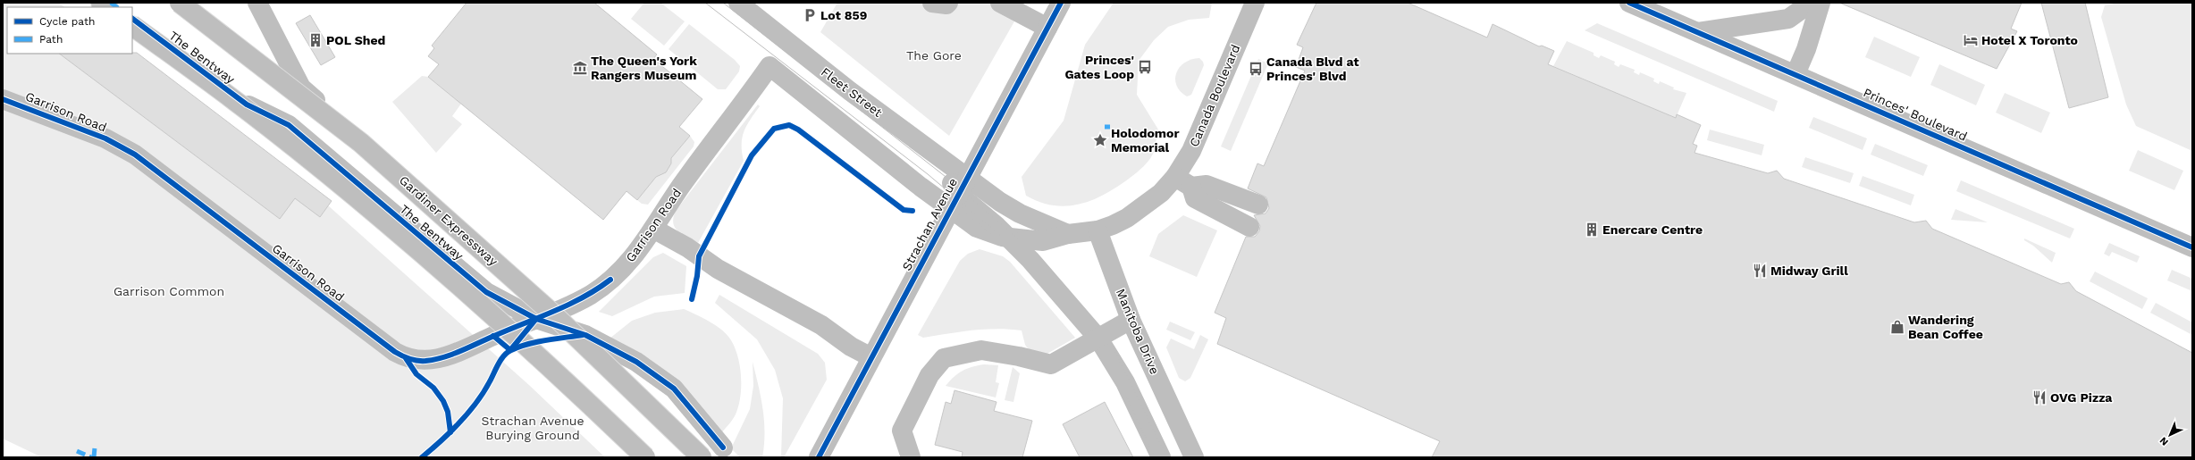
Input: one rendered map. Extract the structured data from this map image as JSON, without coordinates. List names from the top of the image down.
{
  "streets": {
    "main road": [
      "The Bentway",
      "Fleet Street",
      "Canada Boulevard",
      "Garrison Road",
      "Princes' Boulevard",
      "Gardiner Expressway",
      "Strachan Avenue",
      "Manitoba Drive"
    ]
  },
  "crossings": [
    ["The Bentway", "Garrison Road"],
    ["Fleet Street", "Strachan Avenue"],
    ["Canada Boulevard", "Manitoba Drive"],
    ["Garrison Road", "Strachan Avenue"]
  ],
  "parks": ["The Gore", "Garrison Common", "Strachan Avenue Burying Ground"],
  "places": {
    "parking": ["Lot 859"],
    "building": ["POL Shed", "Enercare Centre"],
    "hotel": ["Hotel X Toronto"],
    "bus stop": ["Princes' Gates Loop", "Canada Blvd at Princes' Blvd"],
    "museum": ["The Queen's York Rangers Museum"],
    "place": ["Holodomor Memorial"],
    "restaurant": ["Midway Grill", "OVG Pizza"],
    "shop": ["Wandering Bean Coffee"]
  },
  "legend": ["Cycle path", "Path"],
  "north": "bottom left"
}
